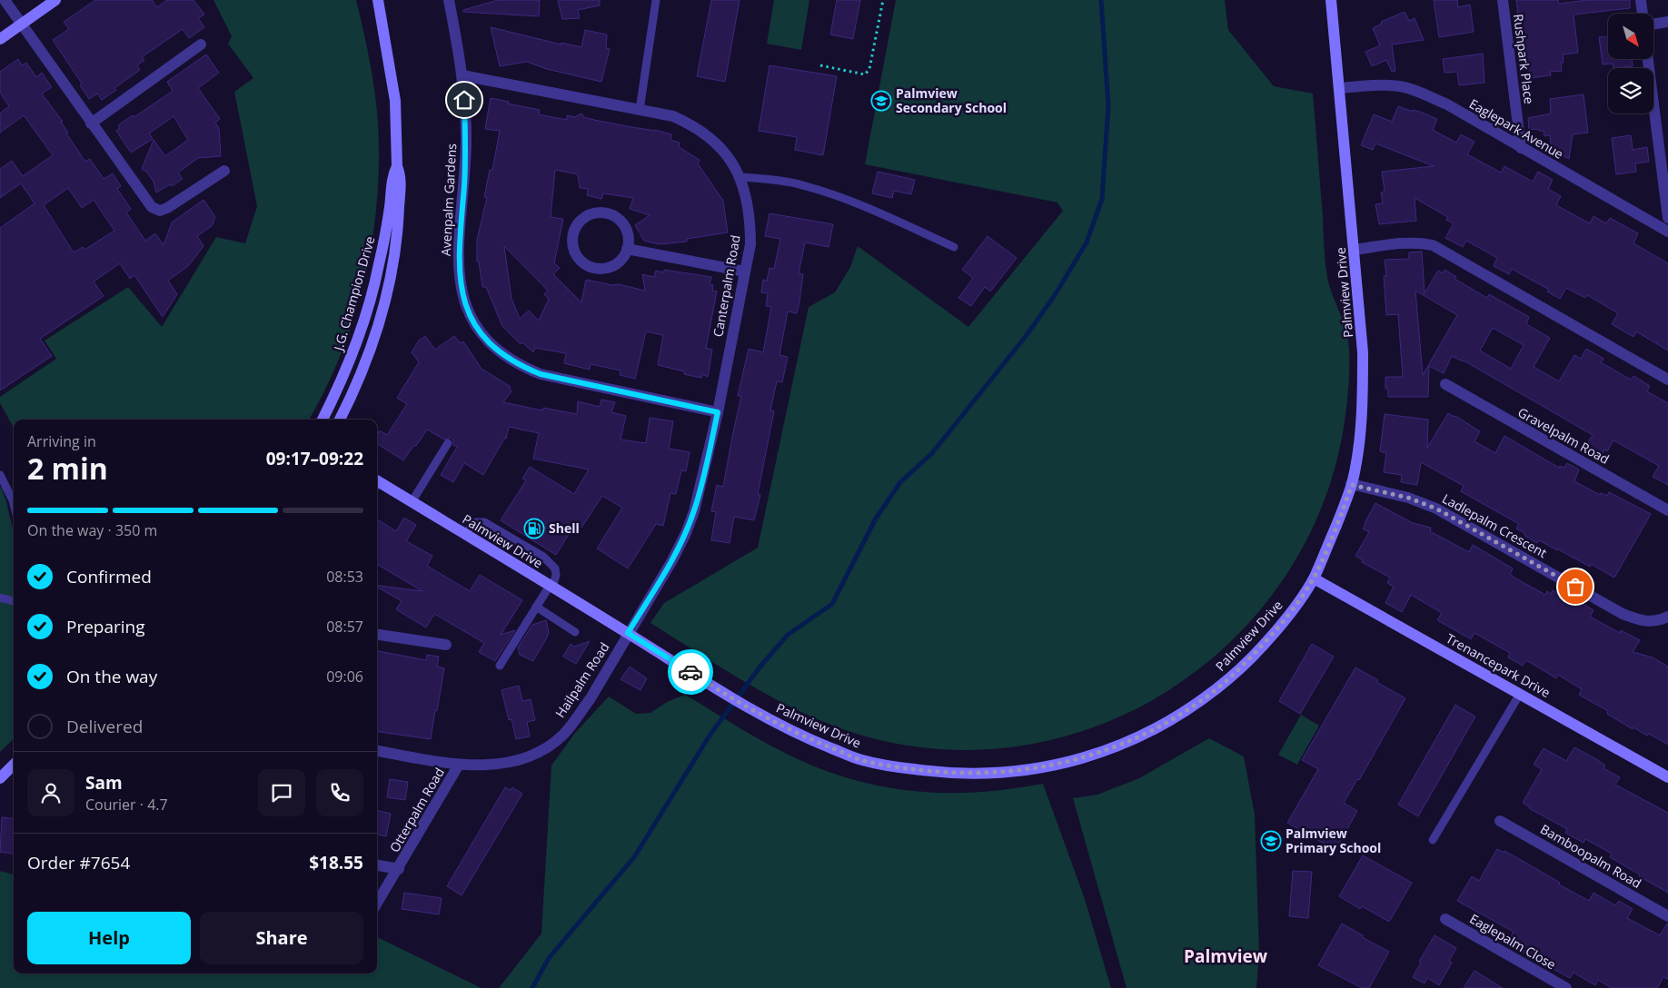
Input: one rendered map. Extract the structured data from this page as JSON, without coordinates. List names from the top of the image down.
{
  "streets": {
    "street": [
      "Rushpark Place",
      "Eaglepark Avenue",
      "Avenpalm Gardens",
      "Canterpalm Road",
      "Palmview Drive",
      "J.G. Champion Drive",
      "Gravelpalm Road",
      "Ladlepalm Crescent",
      "Trenancepark Drive",
      "Hailpalm Road",
      "Otterpalm Road",
      "Bamboopalm Road",
      "Eaglepalm Close"
    ]
  },
  "crossings": [
    ["Rushpark Place", "Eaglepark Avenue"],
    ["Eaglepark Avenue", "Palmview Drive"],
    ["Avenpalm Gardens", "Canterpalm Road"],
    ["Canterpalm Road", "Palmview Drive"],
    ["Canterpalm Road", "Hailpalm Road"],
    ["Palmview Drive", "Ladlepalm Crescent"],
    ["Palmview Drive", "Trenancepark Drive"],
    ["Palmview Drive", "Hailpalm Road"],
    ["Hailpalm Road", "Otterpalm Road"]
  ],
  "districts": ["Palmview"],
  "places": {
    "school or university": ["Palmview Secondary School", "Palmview Primary School"],
    "fuel station": ["Shell"]
  },
  "north": "bottom right",
  "page": {
    "heading": ["2 min", "Arriving in", "09:17–09:22"],
    "panel": [
      "Sam",
      "Courier · 4.7",
      "Order #7654",
      "$18.55"
    ],
    "bar": "On the way · 350 m",
    "list": [
      ["Confirmed", "08:53"],
      ["Preparing", "08:57"],
      ["On the way", "09:06"],
      "Delivered"
    ],
    "buttons": ["Help", "Share"]
  }
}
